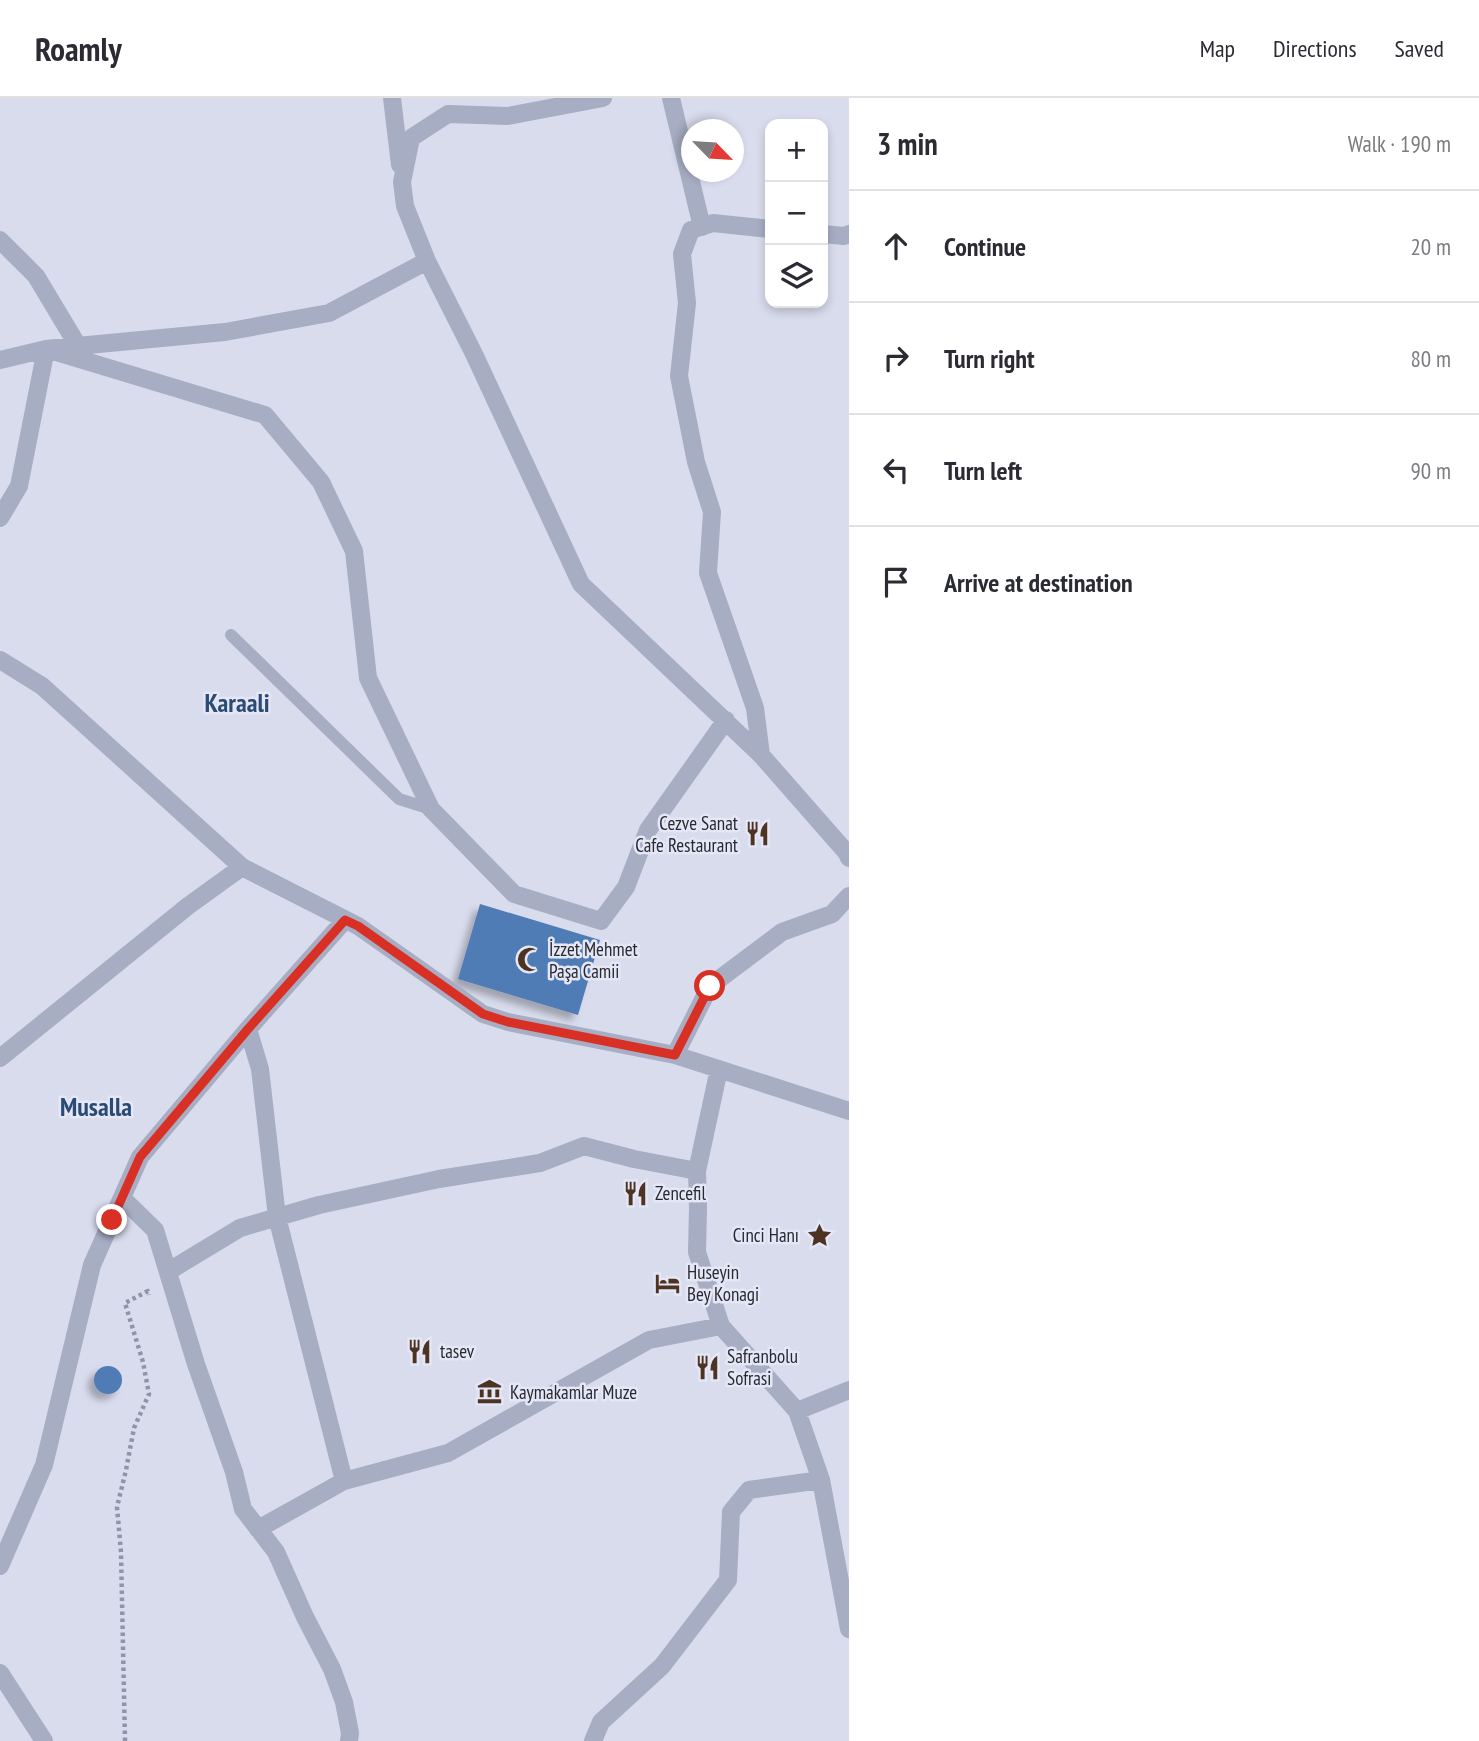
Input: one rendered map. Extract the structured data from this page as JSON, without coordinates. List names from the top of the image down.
{
  "districts": ["Karaali", "Musalla"],
  "places": {
    "restaurant": [
      "Cezve Sanat Cafe Restaurant",
      "Zencefil",
      "tasev",
      "Safranbolu Sofrasi"
    ],
    "mosque": ["İzzet Mehmet Paşa Camii"],
    "place": ["Cinci Hanı"],
    "hotel": ["Huseyin Bey Konagi"],
    "museum": ["Kaymakamlar Muze"]
  },
  "north": "bottom right",
  "page": {
    "header": "Roamly",
    "nav": ["Map", "Directions", "Saved"],
    "heading": ["3 min", "Walk · 190 m"],
    "map_buttons": ["+", "−"],
    "list": [
      ["Continue", "20 m"],
      ["Turn right", "80 m"],
      ["Turn left", "90 m"],
      "Arrive at destination"
    ]
  }
}
